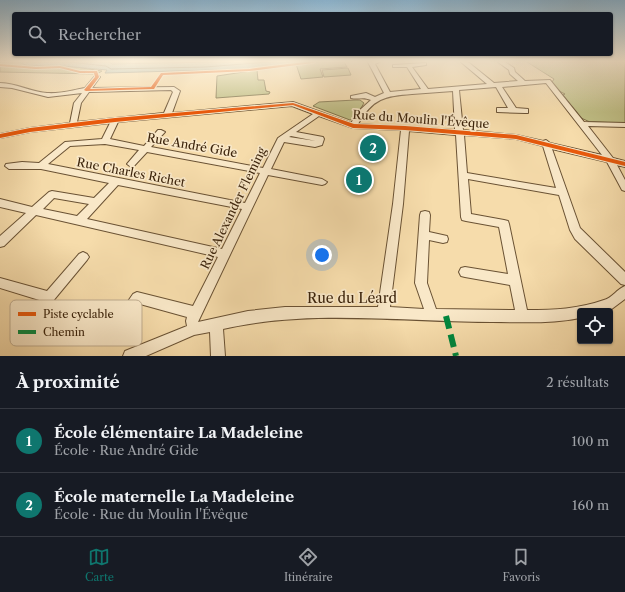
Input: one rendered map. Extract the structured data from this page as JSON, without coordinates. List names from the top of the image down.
{
  "streets": {
    "street": [
      "Rue du Moulin l'Évêque",
      "Rue André Gide",
      "Rue Charles Richet",
      "Rue Alexander Fleming",
      "Rue du Léard"
    ]
  },
  "crossings": [
    ["Rue du Moulin l'Évêque", "Rue Alexander Fleming"],
    ["Rue André Gide", "Rue Charles Richet"],
    ["Rue André Gide", "Rue Alexander Fleming"],
    ["Rue Charles Richet", "Rue Alexander Fleming"],
    ["Rue Alexander Fleming", "Rue du Léard"]
  ],
  "legend": ["Piste cyclable", "Chemin"],
  "page": {
    "search": "Rechercher",
    "pins": ["2", "1"],
    "heading": ["À proximité", "2 résultats"],
    "list": [
      {
        "mark": "1",
        "name": "École élémentaire La Madeleine",
        "note": "École · Rue André Gide",
        "value": "100 m"
      },
      {
        "mark": "2",
        "name": "École maternelle La Madeleine",
        "note": "École · Rue du Moulin l'Évêque",
        "value": "160 m"
      }
    ],
    "nav": ["Carte", "Itinéraire", "Favoris"]
  }
}
